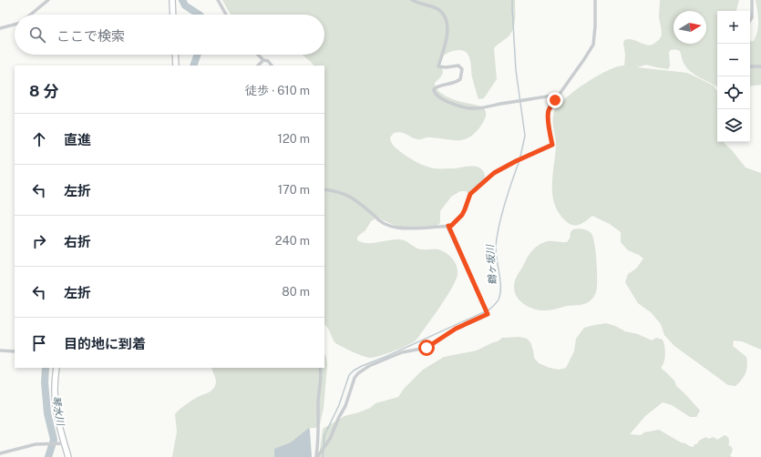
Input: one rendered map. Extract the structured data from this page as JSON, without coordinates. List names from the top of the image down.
{
  "water": ["鶴ヶ坂川", "琴水川"],
  "north": "right",
  "page": {
    "map_buttons": ["+", "−"],
    "search": "ここで検索",
    "heading": ["8 分", "徒歩 · 610 m"],
    "list": [
      ["直進", "120 m"],
      ["左折", "170 m"],
      ["右折", "240 m"],
      ["左折", "80 m"],
      "目的地に到着"
    ]
  }
}
